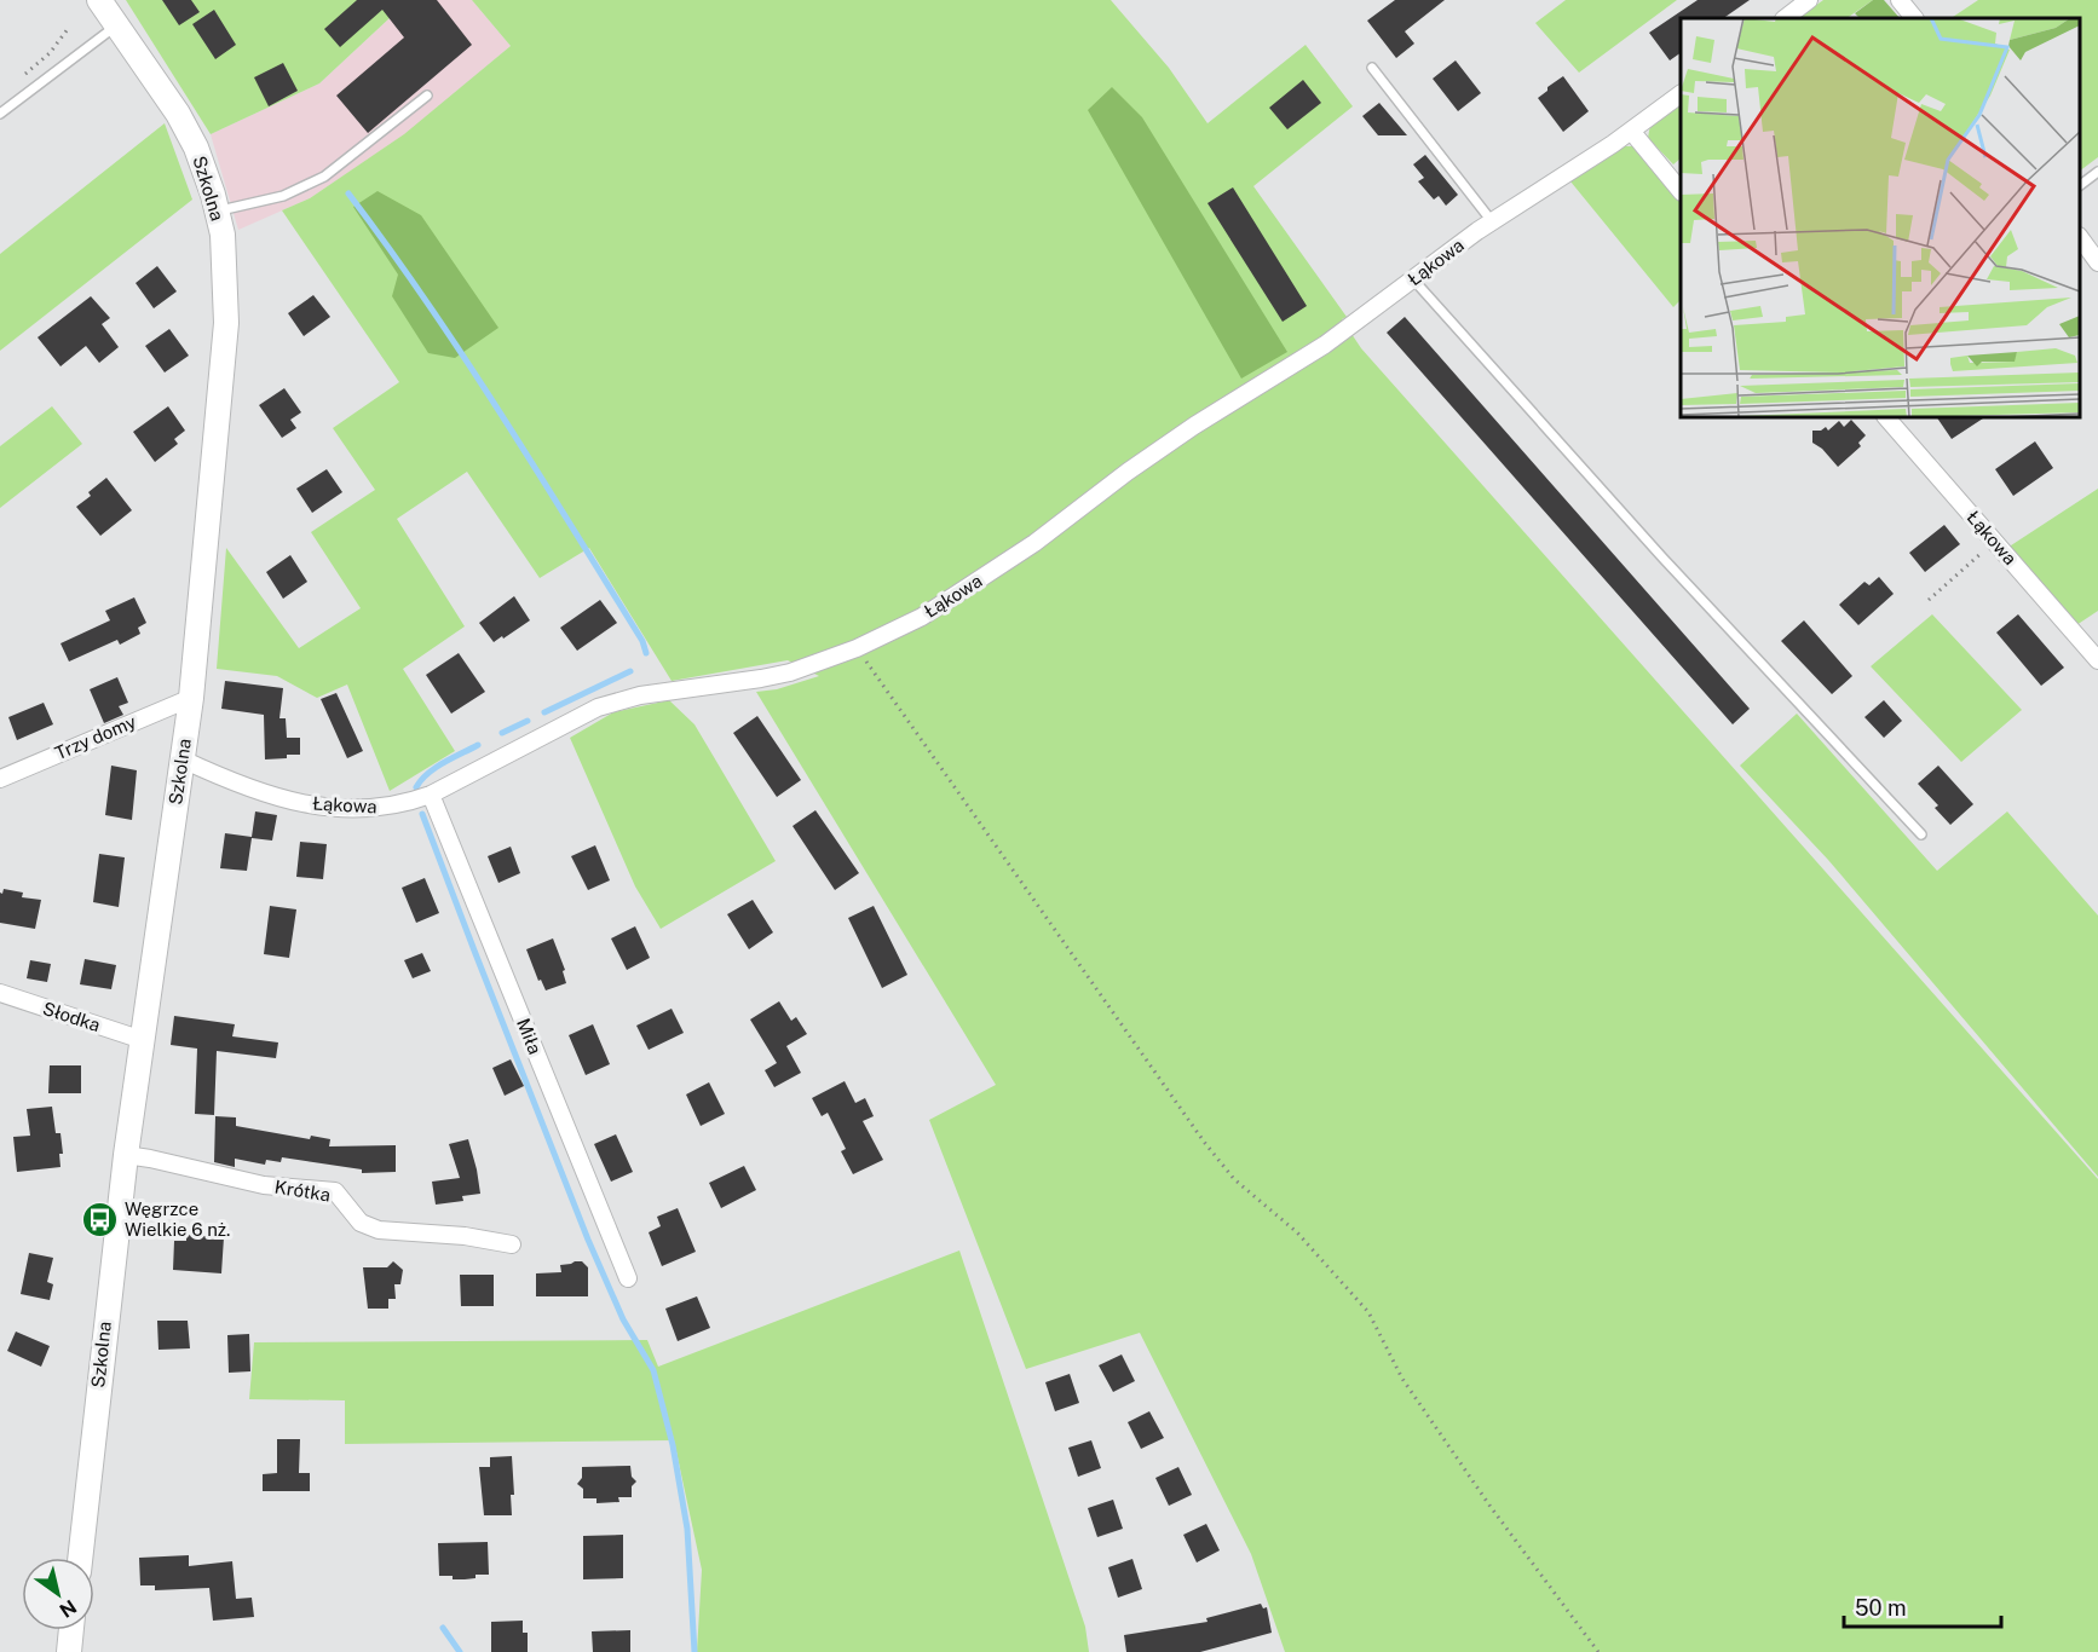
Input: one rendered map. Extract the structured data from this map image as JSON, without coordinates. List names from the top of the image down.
{
  "streets": {
    "street": [
      "Szkolna",
      "Łąkowa",
      "Trzy domy",
      "Słodka",
      "Miła",
      "Krótka"
    ]
  },
  "crossings": [
    ["Szkolna", "Łąkowa"],
    ["Szkolna", "Trzy domy"],
    ["Szkolna", "Słodka"],
    ["Szkolna", "Krótka"],
    ["Łąkowa", "Miła"]
  ],
  "places": {
    "bus stop": ["Węgrzce Wielkie 6 nż."]
  },
  "scale_bar": "50 m",
  "north": "bottom right"
}
